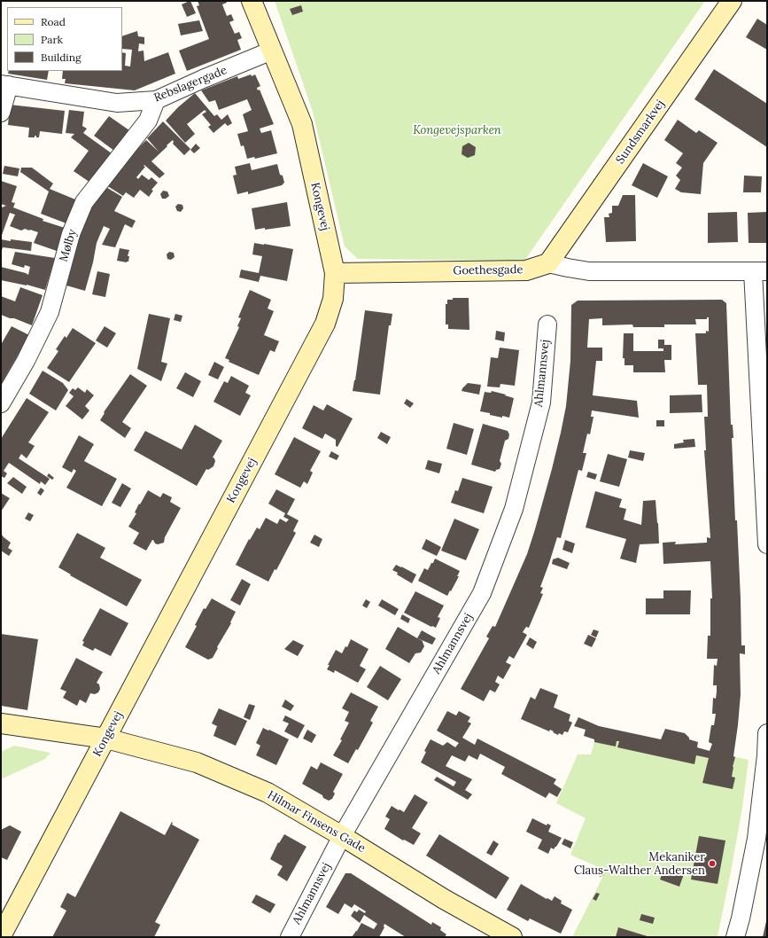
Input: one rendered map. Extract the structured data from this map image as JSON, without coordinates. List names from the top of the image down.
{
  "streets": {
    "street": [
      "Rebslagergade",
      "Sundsmarkvej",
      "Kongevej",
      "Mølby",
      "Goethesgade",
      "Ahlmannsvej",
      "Hilmar Finsens Gade"
    ]
  },
  "crossings": [
    ["Rebslagergade", "Kongevej"],
    ["Rebslagergade", "Mølby"],
    ["Sundsmarkvej", "Goethesgade"],
    ["Kongevej", "Goethesgade"],
    ["Kongevej", "Hilmar Finsens Gade"],
    ["Ahlmannsvej", "Hilmar Finsens Gade"]
  ],
  "parks": ["Kongevejsparken"],
  "places": ["Mekaniker Claus-Walther Andersen"],
  "legend": ["Road", "Park", "Building"]
}
